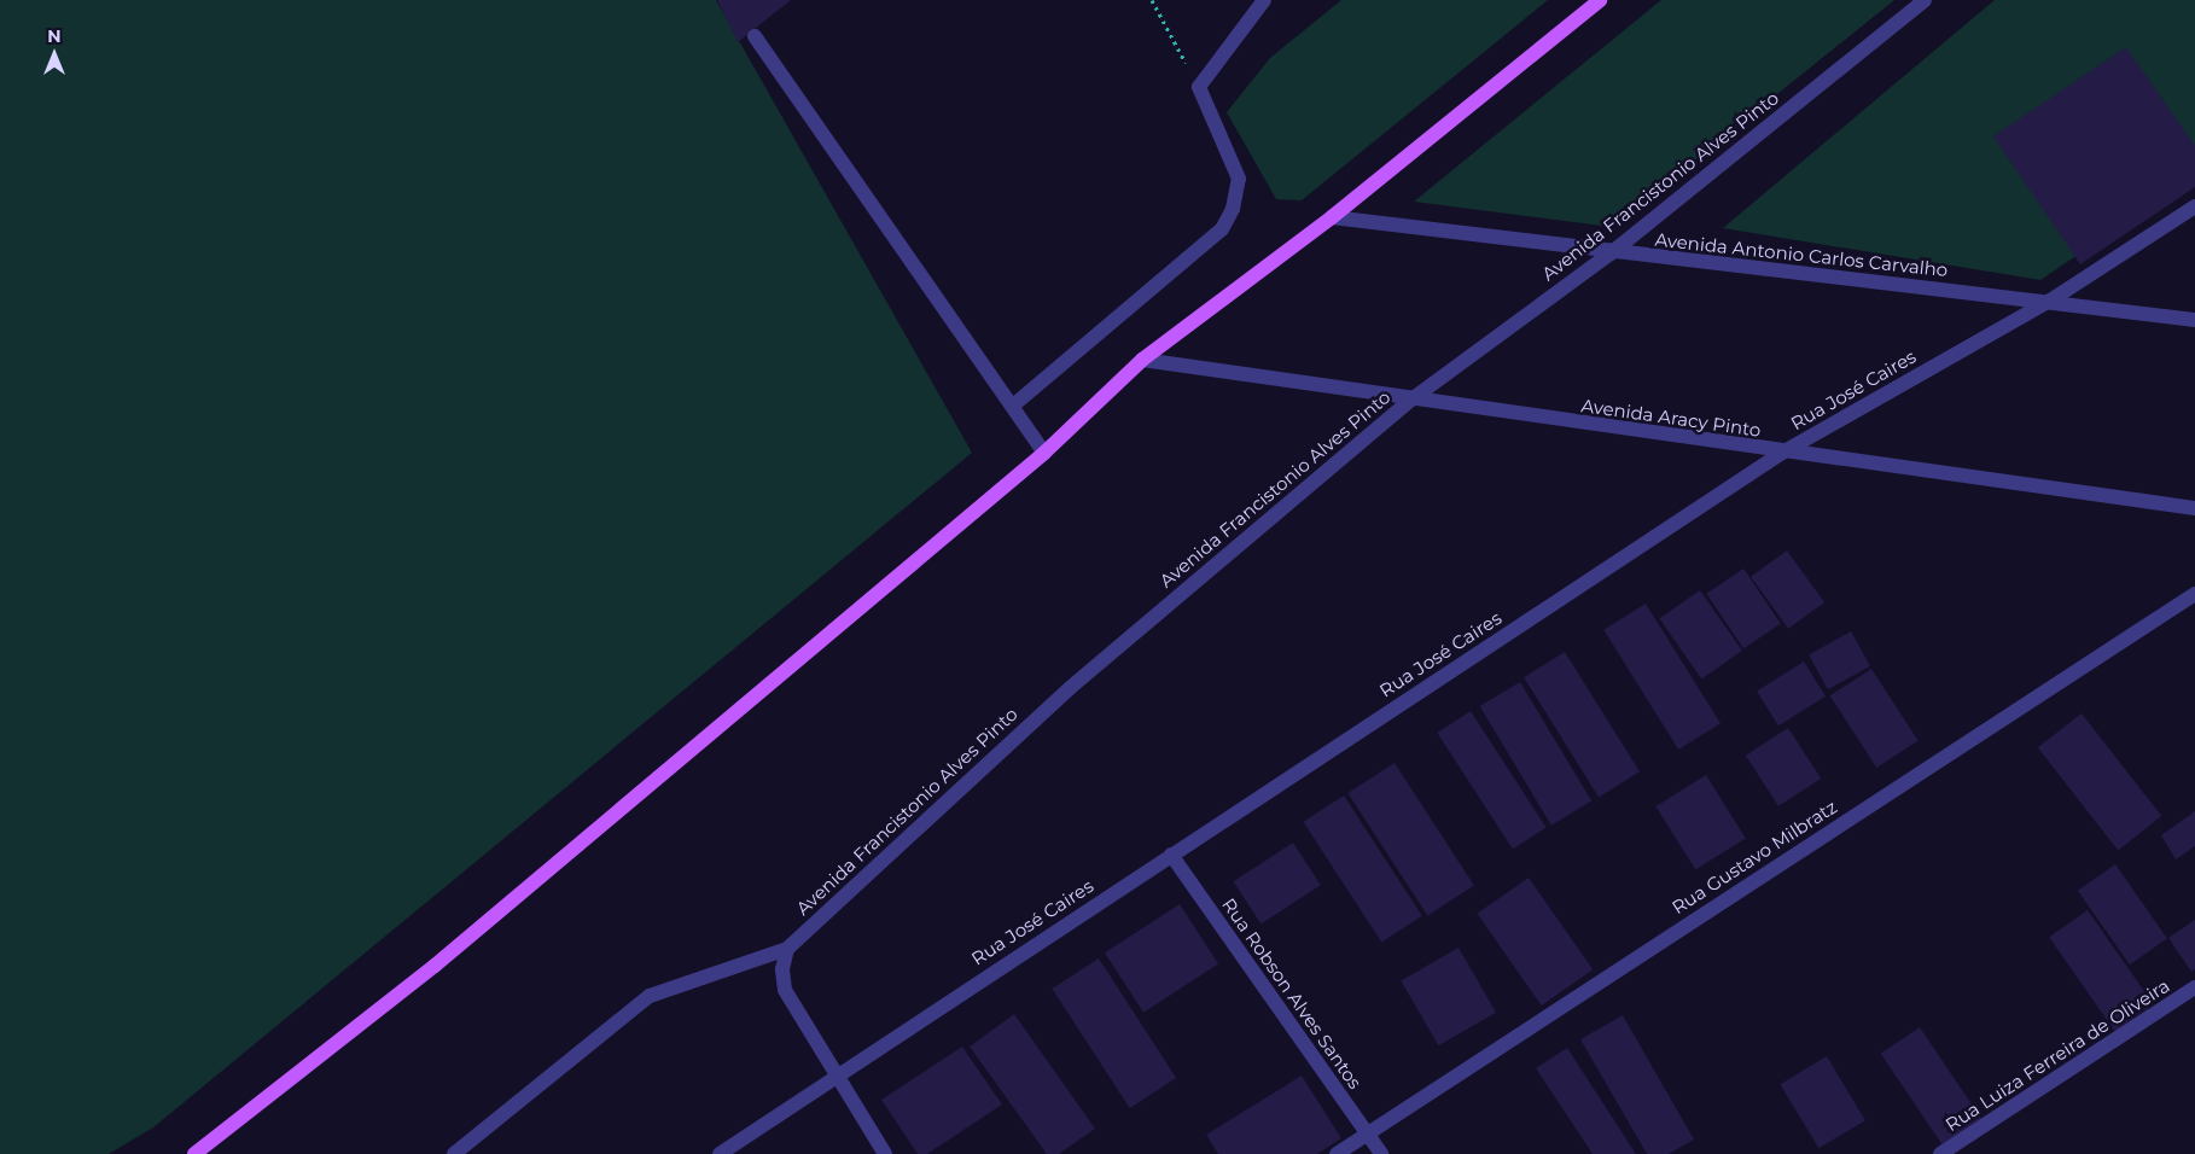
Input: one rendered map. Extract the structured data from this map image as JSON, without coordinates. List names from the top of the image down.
{
  "streets": {
    "street": [
      "Avenida Francistonio Alves Pinto",
      "Avenida Antonio Carlos Carvalho",
      "Rua José Caires",
      "Avenida Aracy Pinto",
      "Rua Gustavo Milbratz",
      "Rua Robson Alves Santos",
      "Rua Luiza Ferreira de Oliveira"
    ]
  },
  "crossings": [
    ["Avenida Francistonio Alves Pinto", "Avenida Antonio Carlos Carvalho"],
    ["Avenida Francistonio Alves Pinto", "Avenida Aracy Pinto"],
    ["Avenida Antonio Carlos Carvalho", "Rua José Caires"],
    ["Rua José Caires", "Avenida Aracy Pinto"],
    ["Rua José Caires", "Rua Robson Alves Santos"],
    ["Rua Gustavo Milbratz", "Rua Robson Alves Santos"]
  ],
  "north": "top"
}
